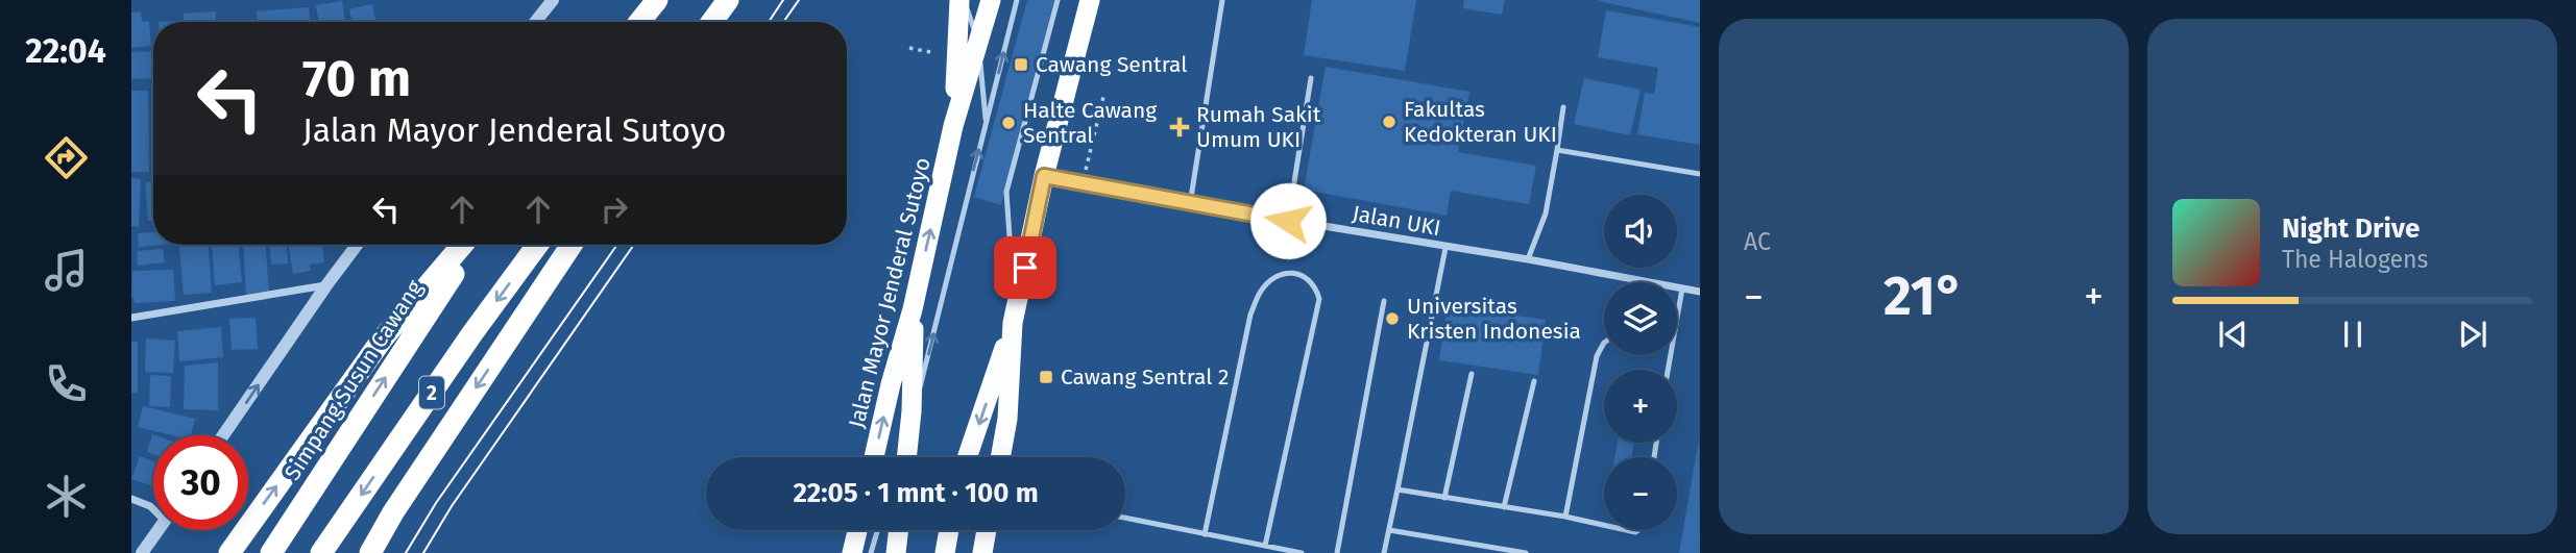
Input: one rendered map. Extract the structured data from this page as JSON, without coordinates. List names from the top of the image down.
{
  "streets": {
    "highway": ["Jalan Mayor Jenderal Sutoyo", "Simpang Susun Cawang", "2"],
    "street": ["Jalan UKI"]
  },
  "places": {
    "transit": ["Cawang Sentral", "Cawang Sentral 2"],
    "other": ["Fakultas Kedokteran UKI", "Halte Cawang Sentral", "Universitas Kristen Indonesia"],
    "health": ["Rumah Sakit Umum UKI"]
  },
  "page": {
    "tabs": "22:04",
    "tile": "AC",
    "turn": ["70 m", "Jalan Mayor Jenderal Sutoyo"],
    "map_buttons": ["+", "−"],
    "song": ["Night Drive", "The Halogens"],
    "heat": ["−", "21°", "+"],
    "limit": "30",
    "trip": "22:05 · 1 mnt · 100 m"
  }
}
